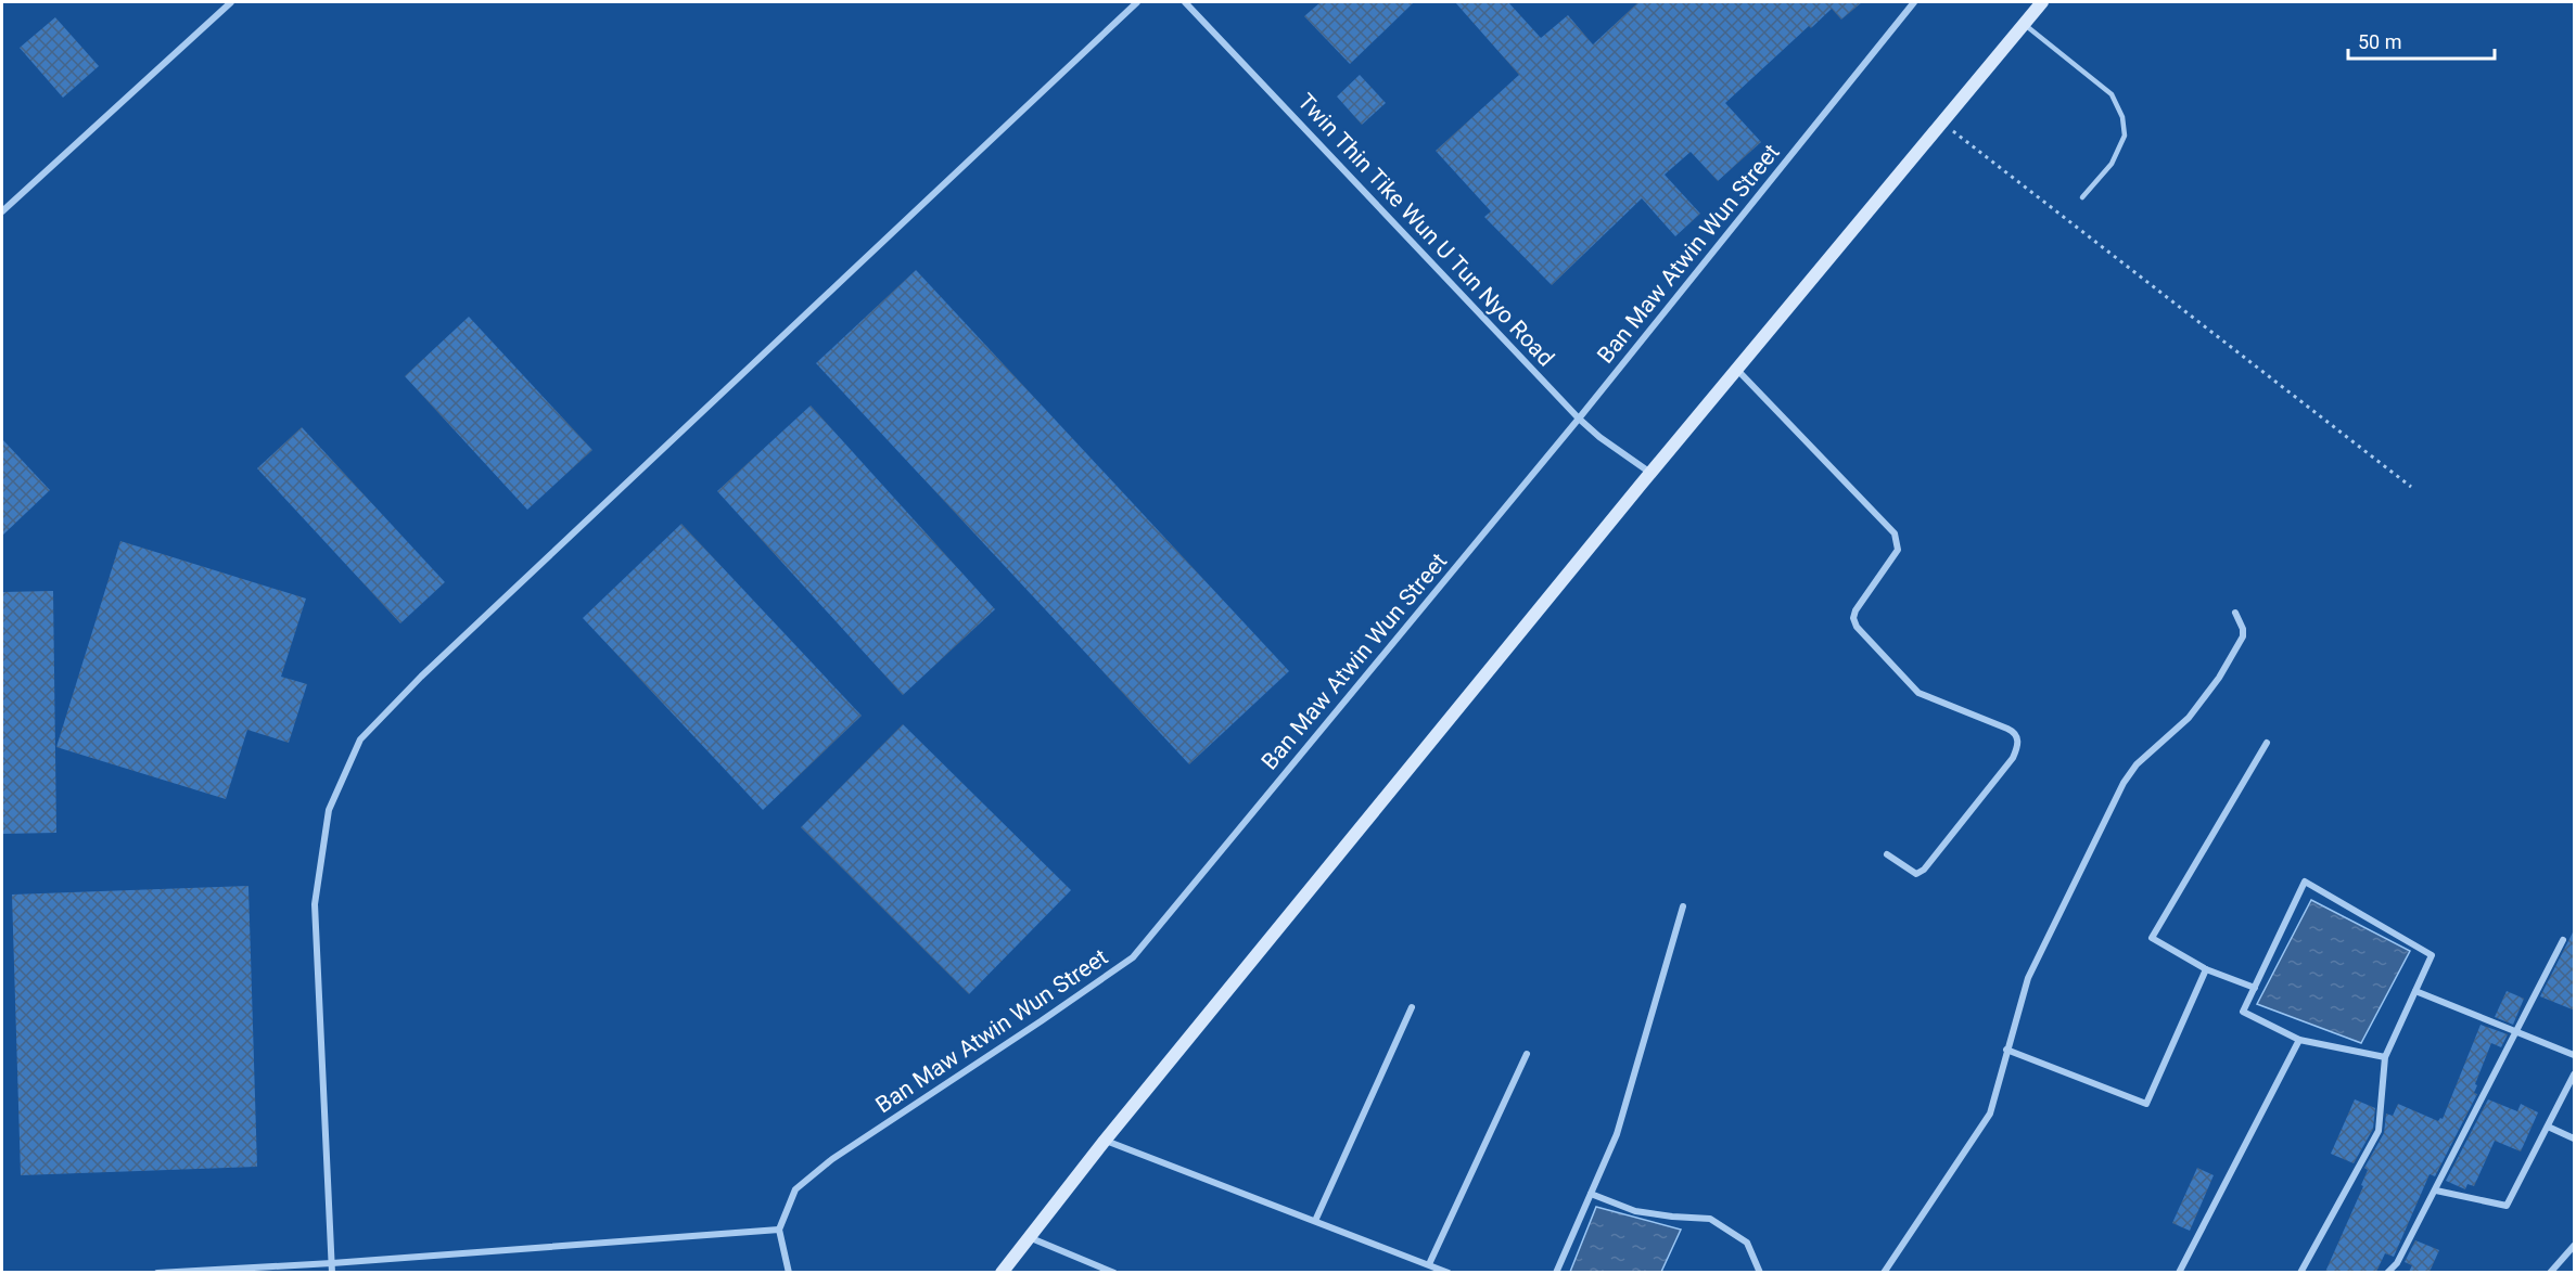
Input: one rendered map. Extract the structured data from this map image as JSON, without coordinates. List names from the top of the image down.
{
  "streets": {
    "street": ["Twin Thin Tike Wun U Tun Nyo Road", "Ban Maw Atwin Wun Street"]
  },
  "crossings": [
    ["Twin Thin Tike Wun U Tun Nyo Road", "Ban Maw Atwin Wun Street"]
  ],
  "scale_bar": "50 m"
}
